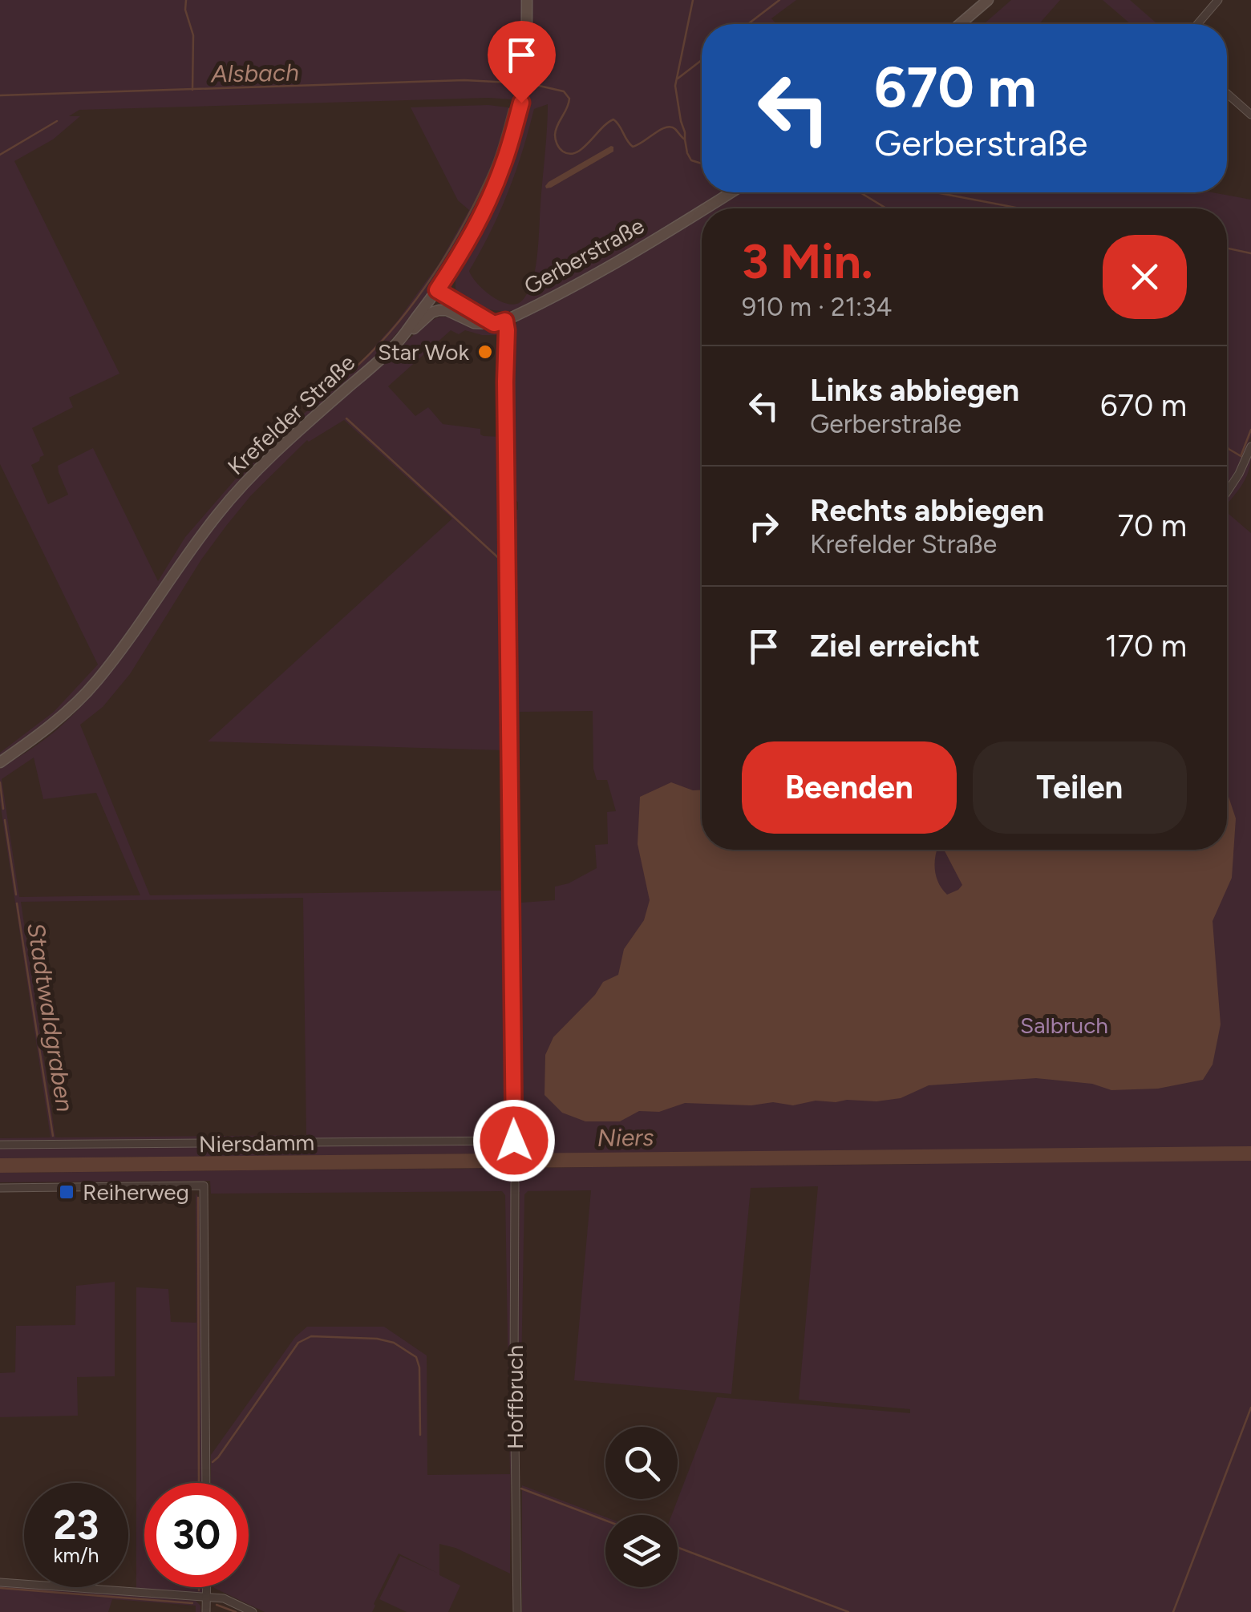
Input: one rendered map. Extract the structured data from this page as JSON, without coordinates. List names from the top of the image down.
{
  "streets": {
    "main road": ["Gerberstraße", "Krefelder Straße"],
    "street": ["Niersdamm", "Hoffbruch"]
  },
  "crossings": [
    ["Gerberstraße", "Niersdamm"]
  ],
  "water": ["Alsbach", "Stadtwaldgraben", "Niers"],
  "parks": ["Salbruch"],
  "places": {
    "other": ["Star Wok"],
    "transit": ["Reiherweg"]
  },
  "page": {
    "turn": ["670 m", "Gerberstraße"],
    "heading": ["3 Min.", "910 m · 21:34"],
    "list": [
      {
        "name": "Links abbiegen",
        "note": "Gerberstraße",
        "value": "670 m"
      },
      {
        "name": "Rechts abbiegen",
        "note": "Krefelder Straße",
        "value": "70 m"
      },
      {
        "name": "Ziel erreicht",
        "value": "170 m"
      }
    ],
    "buttons": ["Beenden", "Teilen"],
    "speed": "23 km/h",
    "limit": "30"
  }
}
